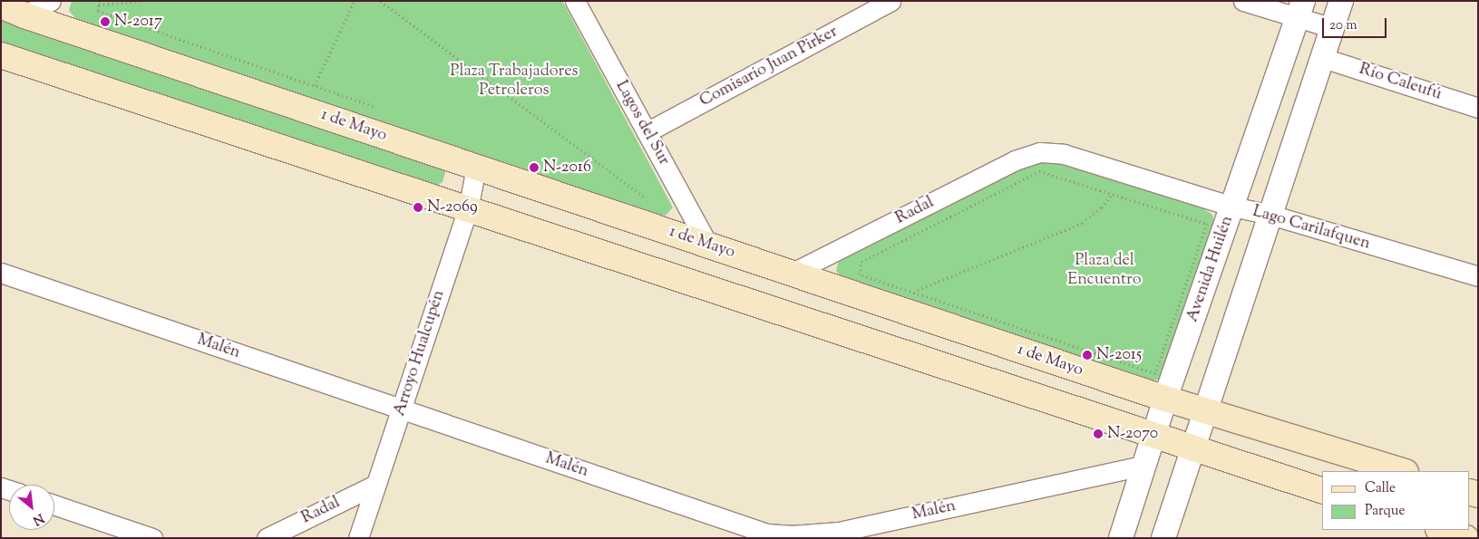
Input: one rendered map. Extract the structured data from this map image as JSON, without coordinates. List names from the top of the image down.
{
  "streets": {
    "main road": ["1 de Mayo"],
    "street": [
      "Comisario Juan Pirker",
      "Río Caleufú",
      "Lagos del Sur",
      "Radal",
      "Lago Carilafquen",
      "Avenida Huilén",
      "Malén",
      "Arroyo Hualcupén"
    ]
  },
  "crossings": [
    ["Comisario Juan Pirker", "Lagos del Sur"],
    ["Lagos del Sur", "1 de Mayo"],
    ["1 de Mayo", "Radal"],
    ["1 de Mayo", "Avenida Huilén"],
    ["1 de Mayo", "Arroyo Hualcupén"],
    ["Radal", "Lago Carilafquen"],
    ["Radal", "Arroyo Hualcupén"],
    ["Lago Carilafquen", "Avenida Huilén"],
    ["Avenida Huilén", "Malén"],
    ["Malén", "Arroyo Hualcupén"]
  ],
  "parks": ["Plaza Trabajadores Petroleros", "Plaza del Encuentro"],
  "places": [
    "N-2017",
    "N-2016",
    "N-2069",
    "N-2015",
    "N-2070"
  ],
  "legend": ["Calle", "Parque"],
  "scale_bar": "20 m",
  "north": "bottom right"
}
